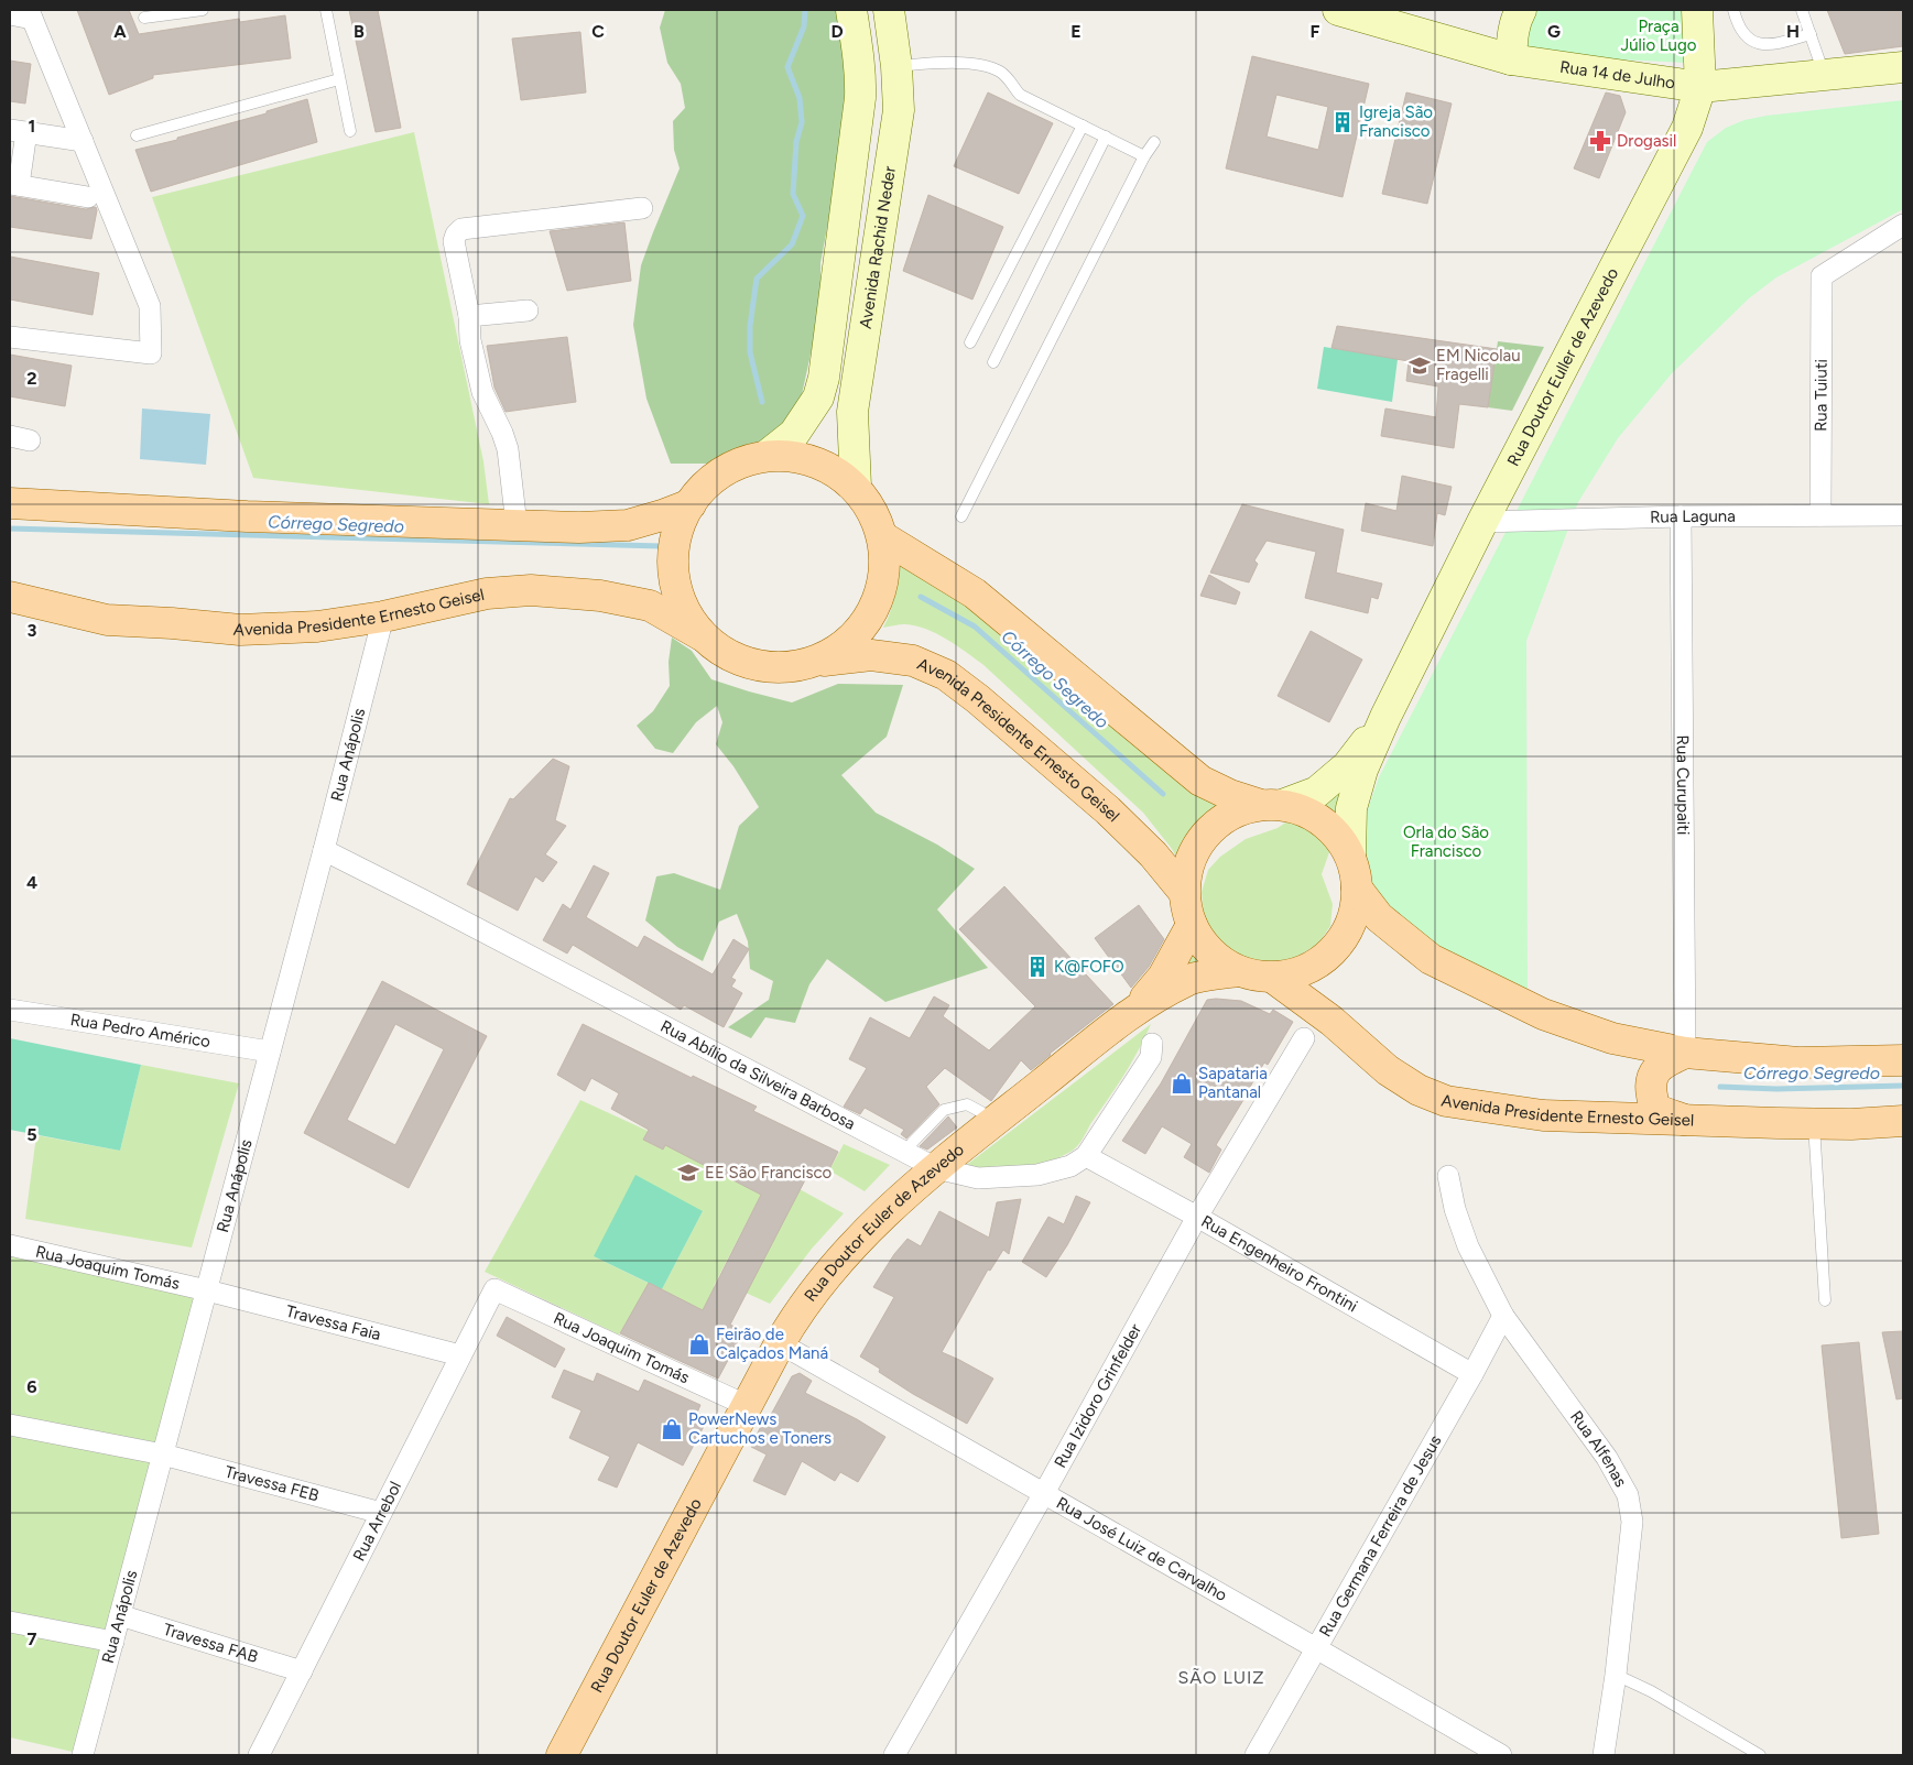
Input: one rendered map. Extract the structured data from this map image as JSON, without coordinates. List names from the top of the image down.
{
  "streets": {
    "main road": ["Avenida Presidente Ernesto Geisel", "Rua Doutor Euler de Azevedo"],
    "street": [
      "Rua 14 de Julho",
      "Avenida Rachid Neder",
      "Rua Doutor Euller de Azevedo",
      "Rua Tuiuti",
      "Rua Laguna",
      "Rua Anápolis",
      "Rua Curupaiti",
      "Rua Pedro Américo",
      "Rua Abílio da Silveira Barbosa",
      "Rua Engenheiro Frontini",
      "Rua Joaquim Tomás",
      "Travessa Faia",
      "Rua Izidoro Grinfelder",
      "Rua Alfenas",
      "Travessa FEB",
      "Rua Arrebol",
      "Rua Germana Ferreira de Jesus",
      "Rua José Luiz de Carvalho",
      "Travessa FAB"
    ]
  },
  "crossings": [
    ["Rua 14 de Julho", "Rua Doutor Euller de Azevedo"],
    ["Rua Doutor Euller de Azevedo", "Rua Laguna"],
    ["Rua Doutor Euller de Azevedo", "Avenida Presidente Ernesto Geisel"],
    ["Rua Tuiuti", "Rua Laguna"],
    ["Rua Laguna", "Rua Curupaiti"],
    ["Avenida Presidente Ernesto Geisel", "Rua Anápolis"],
    ["Rua Anápolis", "Rua Pedro Américo"],
    ["Rua Anápolis", "Rua Abílio da Silveira Barbosa"],
    ["Rua Anápolis", "Rua Joaquim Tomás"],
    ["Rua Anápolis", "Travessa Faia"],
    ["Rua Anápolis", "Travessa FEB"],
    ["Rua Anápolis", "Travessa FAB"],
    ["Rua Abílio da Silveira Barbosa", "Rua Doutor Euler de Azevedo"],
    ["Rua Abílio da Silveira Barbosa", "Rua Engenheiro Frontini"],
    ["Rua Doutor Euler de Azevedo", "Rua Joaquim Tomás"],
    ["Rua Doutor Euler de Azevedo", "Rua José Luiz de Carvalho"],
    ["Rua Engenheiro Frontini", "Rua Izidoro Grinfelder"],
    ["Rua Engenheiro Frontini", "Rua Germana Ferreira de Jesus"],
    ["Rua Joaquim Tomás", "Travessa Faia"],
    ["Rua Joaquim Tomás", "Rua Arrebol"],
    ["Travessa Faia", "Rua Arrebol"],
    ["Rua Izidoro Grinfelder", "Rua José Luiz de Carvalho"],
    ["Rua Alfenas", "Rua Germana Ferreira de Jesus"],
    ["Travessa FEB", "Rua Arrebol"],
    ["Rua Arrebol", "Travessa FAB"],
    ["Rua Germana Ferreira de Jesus", "Rua José Luiz de Carvalho"]
  ],
  "districts": ["SÃO LUIZ"],
  "water": ["Córrego Segredo"],
  "parks": ["Praça Júlio Lugo", "Orla do São Francisco"],
  "places": {
    "building": ["Igreja São Francisco", "K@FOFO"],
    "pharmacy": ["Drogasil"],
    "school or university": ["EM Nicolau Fragelli", "EE São Francisco"],
    "shop": ["Sapataria Pantanal", "Feirão de Calçados Maná", "PowerNews Cartuchos e Toners"]
  },
  "grid": {
    "columns": [
      "A",
      "B",
      "C",
      "D",
      "E",
      "F",
      "G",
      "H"
    ],
    "rows": [
      "1",
      "2",
      "3",
      "4",
      "5",
      "6",
      "7"
    ]
  }
}
